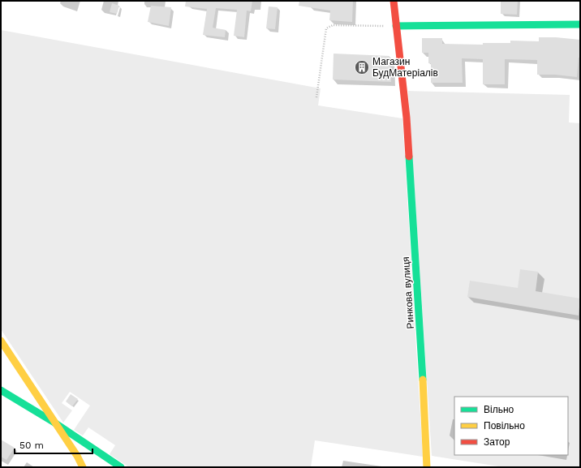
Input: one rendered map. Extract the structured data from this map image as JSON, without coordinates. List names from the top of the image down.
{
  "streets": {
    "street": ["Ринкова вулиця"]
  },
  "places": {
    "building": ["Магазин БудМатеріалів"]
  },
  "legend": ["Вільно", "Повільно", "Затор"],
  "scale_bar": "50 m"
}
